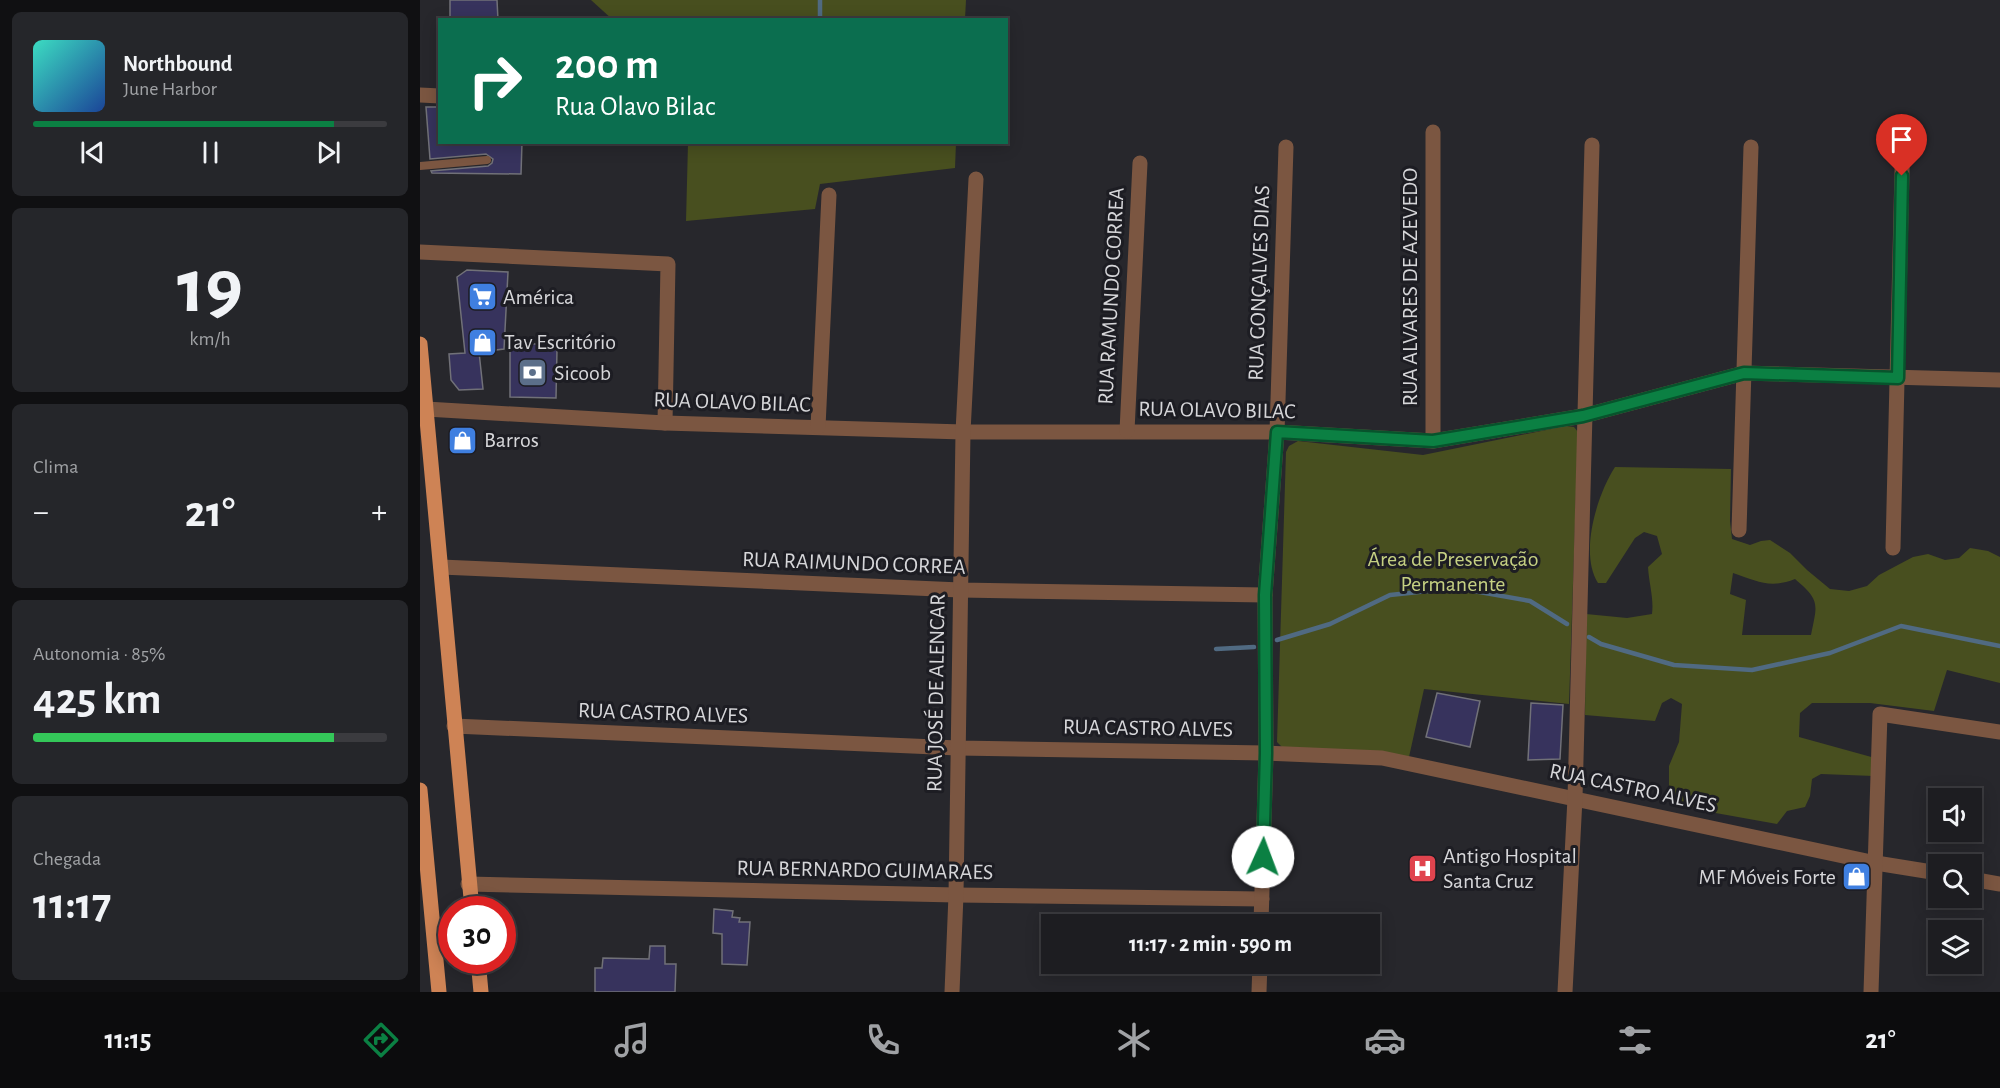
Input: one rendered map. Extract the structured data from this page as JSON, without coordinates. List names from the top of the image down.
{
  "streets": {
    "street": [
      "RUA GONÇALVES DIAS",
      "RUA ALVARES DE AZEVEDO",
      "RUA RAMUNDO CORREA",
      "RUA OLAVO BILAC",
      "RUA RAIMUNDO CORREA",
      "RUA JOSÉ DE ALENCAR",
      "RUA CASTRO ALVES",
      "RUA BERNARDO GUIMARAES"
    ]
  },
  "crossings": [
    ["RUA GONÇALVES DIAS", "RUA OLAVO BILAC"],
    ["RUA GONÇALVES DIAS", "RUA RAIMUNDO CORREA"],
    ["RUA GONÇALVES DIAS", "RUA CASTRO ALVES"],
    ["RUA GONÇALVES DIAS", "RUA BERNARDO GUIMARAES"],
    ["RUA ALVARES DE AZEVEDO", "RUA OLAVO BILAC"],
    ["RUA RAMUNDO CORREA", "RUA OLAVO BILAC"],
    ["RUA OLAVO BILAC", "RUA JOSÉ DE ALENCAR"],
    ["RUA RAIMUNDO CORREA", "RUA JOSÉ DE ALENCAR"],
    ["RUA JOSÉ DE ALENCAR", "RUA CASTRO ALVES"],
    ["RUA JOSÉ DE ALENCAR", "RUA BERNARDO GUIMARAES"]
  ],
  "parks": ["Área de Preservação Permanente"],
  "places": {
    "supermarket": ["América"],
    "shop": ["Tav Escritório", "Barros", "MF Móveis Forte"],
    "bank": ["Sicoob"],
    "hospital": ["Antigo Hospital Santa Cruz"]
  },
  "page": {
    "turn": ["200 m", "Rua Olavo Bilac"],
    "song": ["Northbound", "June Harbor"],
    "tile": [
      ["19", "km/h"],
      "Clima",
      ["Autonomia · 85%", "425 km"],
      ["Chegada", "11:17"]
    ],
    "heat": ["−", "21°", "+"],
    "limit": "30",
    "trip": "11:17 · 2 min · 590 m",
    "tabs": ["11:15", "21°"]
  }
}
